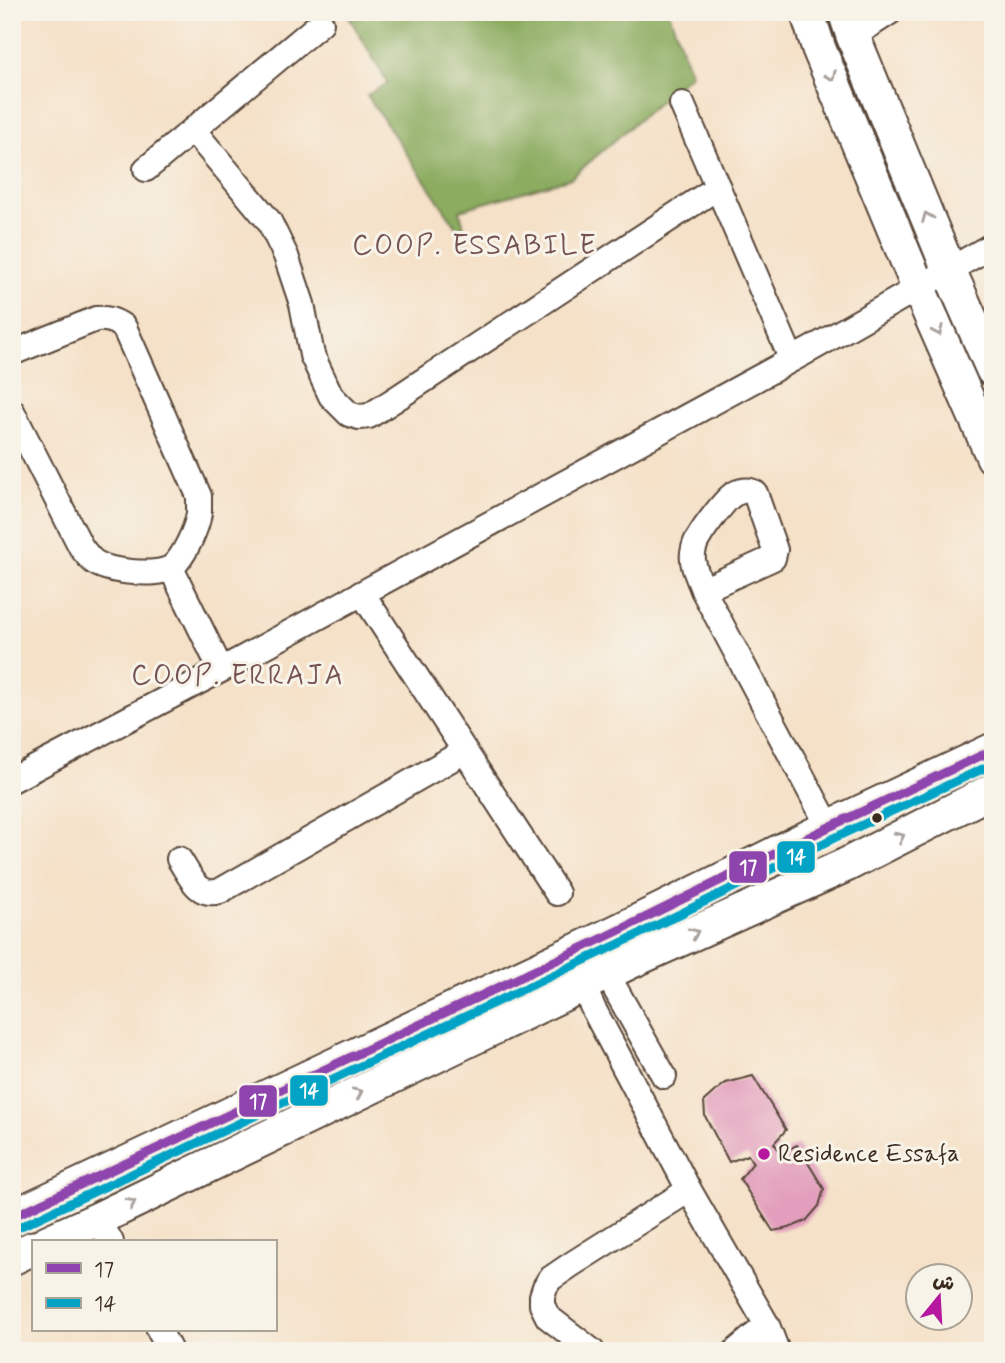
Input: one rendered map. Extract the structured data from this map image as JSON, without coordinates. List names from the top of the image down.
{
  "districts": ["COOP. ESSABILE", "COOP. ERRAJA"],
  "places": ["Residence Essafa"],
  "lines": ["transit line 17", "transit line 14"],
  "legend": ["17", "14"],
  "north": "top"
}
